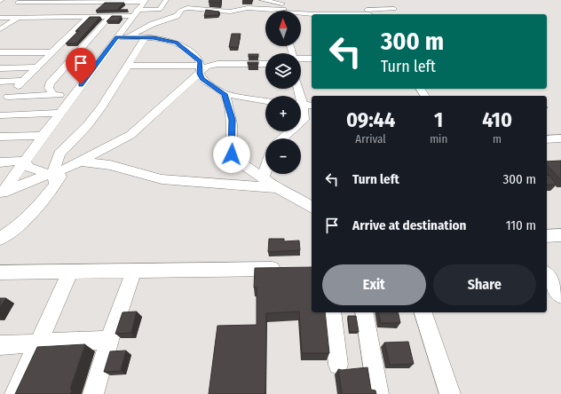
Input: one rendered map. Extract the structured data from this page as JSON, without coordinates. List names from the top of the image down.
{
  "north": "top",
  "page": {
    "map_buttons": ["+", "−"],
    "turn": ["300 m", "Turn left"],
    "eta": [
      "09:44",
      "Arrival",
      "1",
      "min",
      "410",
      "m"
    ],
    "list": [
      {
        "name": "Turn left",
        "value": "300 m"
      },
      {
        "name": "Arrive at destination",
        "value": "110 m"
      }
    ],
    "buttons": ["Exit", "Share"]
  }
}
